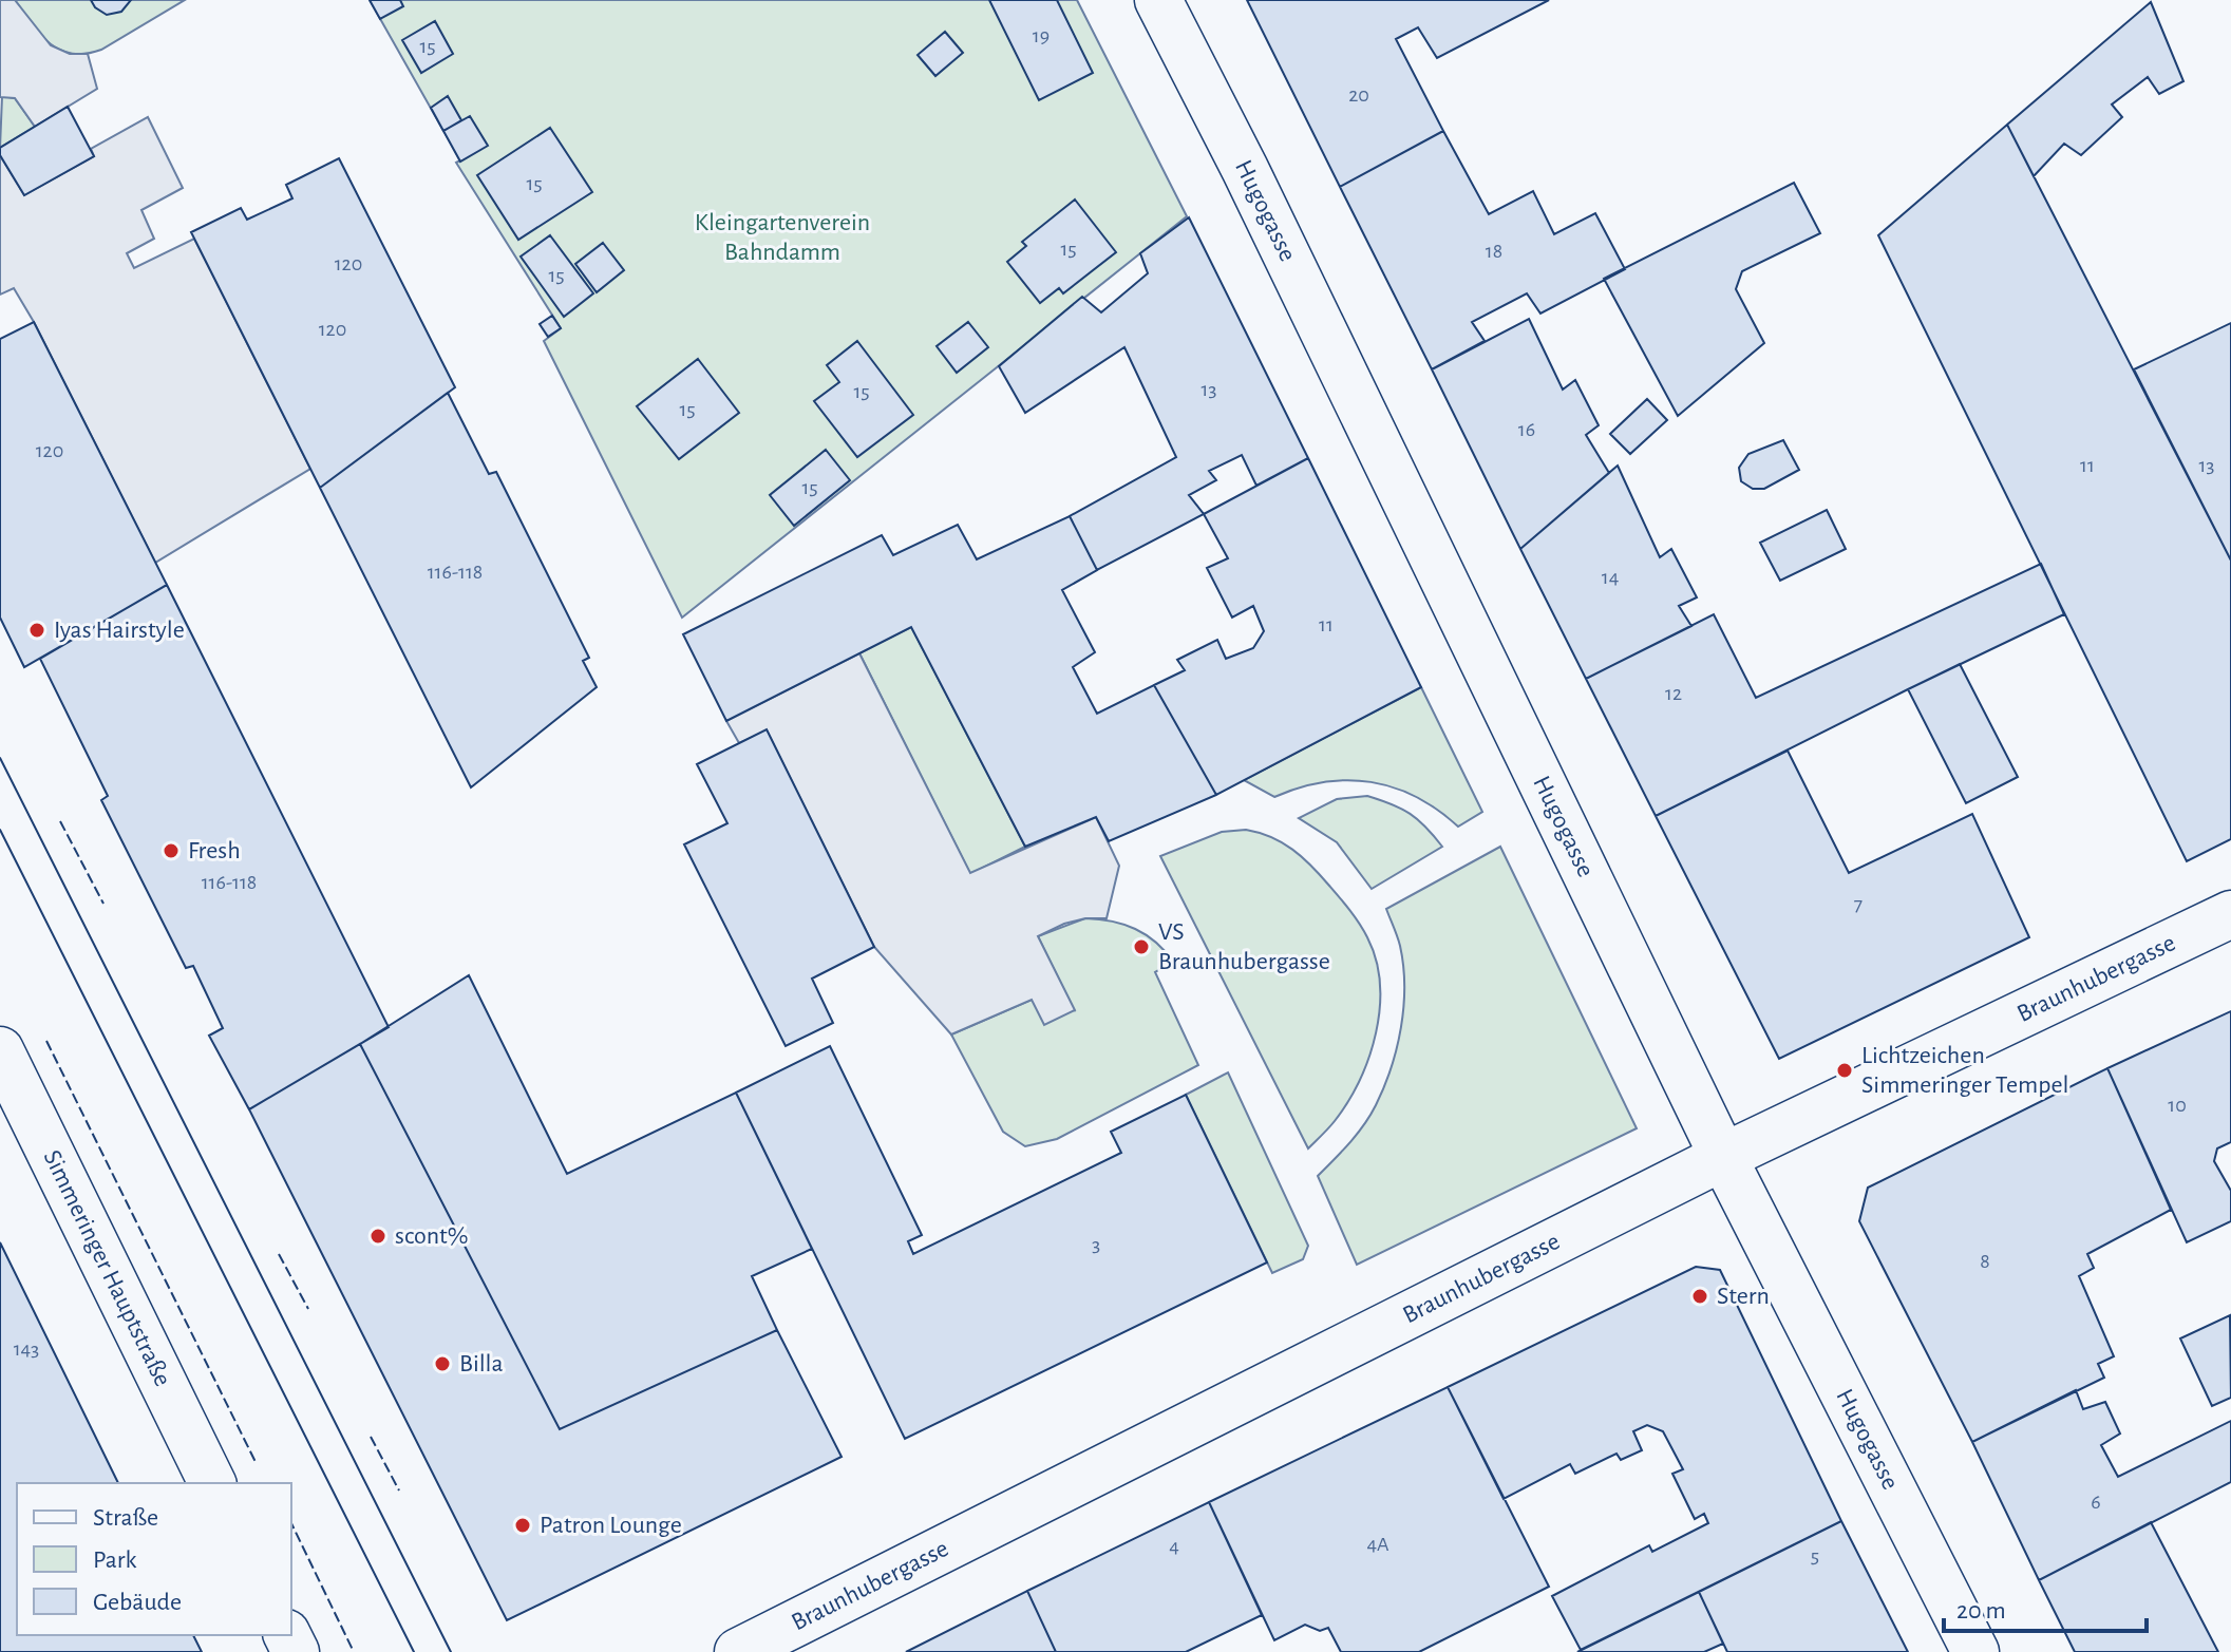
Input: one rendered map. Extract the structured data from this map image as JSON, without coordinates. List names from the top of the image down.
{
  "streets": {
    "street": ["Hugogasse", "Braunhubergasse", "Simmeringer Hauptstraße"]
  },
  "crossings": [
    ["Hugogasse", "Braunhubergasse"]
  ],
  "parks": ["Kleingartenverein Bahndamm"],
  "places": [
    "Iyas Hairstyle",
    "Fresh",
    "VS Braunhubergasse",
    "Lichtzeichen Simmeringer Tempel",
    "scont%",
    "Stern",
    "Billa",
    "Patron Lounge"
  ],
  "house_numbers": [
    "19",
    "15",
    "20",
    "15",
    "15",
    "18",
    "120",
    "15",
    "120",
    "13",
    "15",
    "15",
    "16",
    "120",
    "11",
    "13",
    "15",
    "116-118",
    "14",
    "11",
    "12",
    "116-118",
    "7",
    "10",
    "3",
    "8",
    "143",
    "6",
    "4A",
    "4",
    "5"
  ],
  "legend": ["Straße", "Park", "Gebäude"],
  "scale_bar": "20 m"
}
